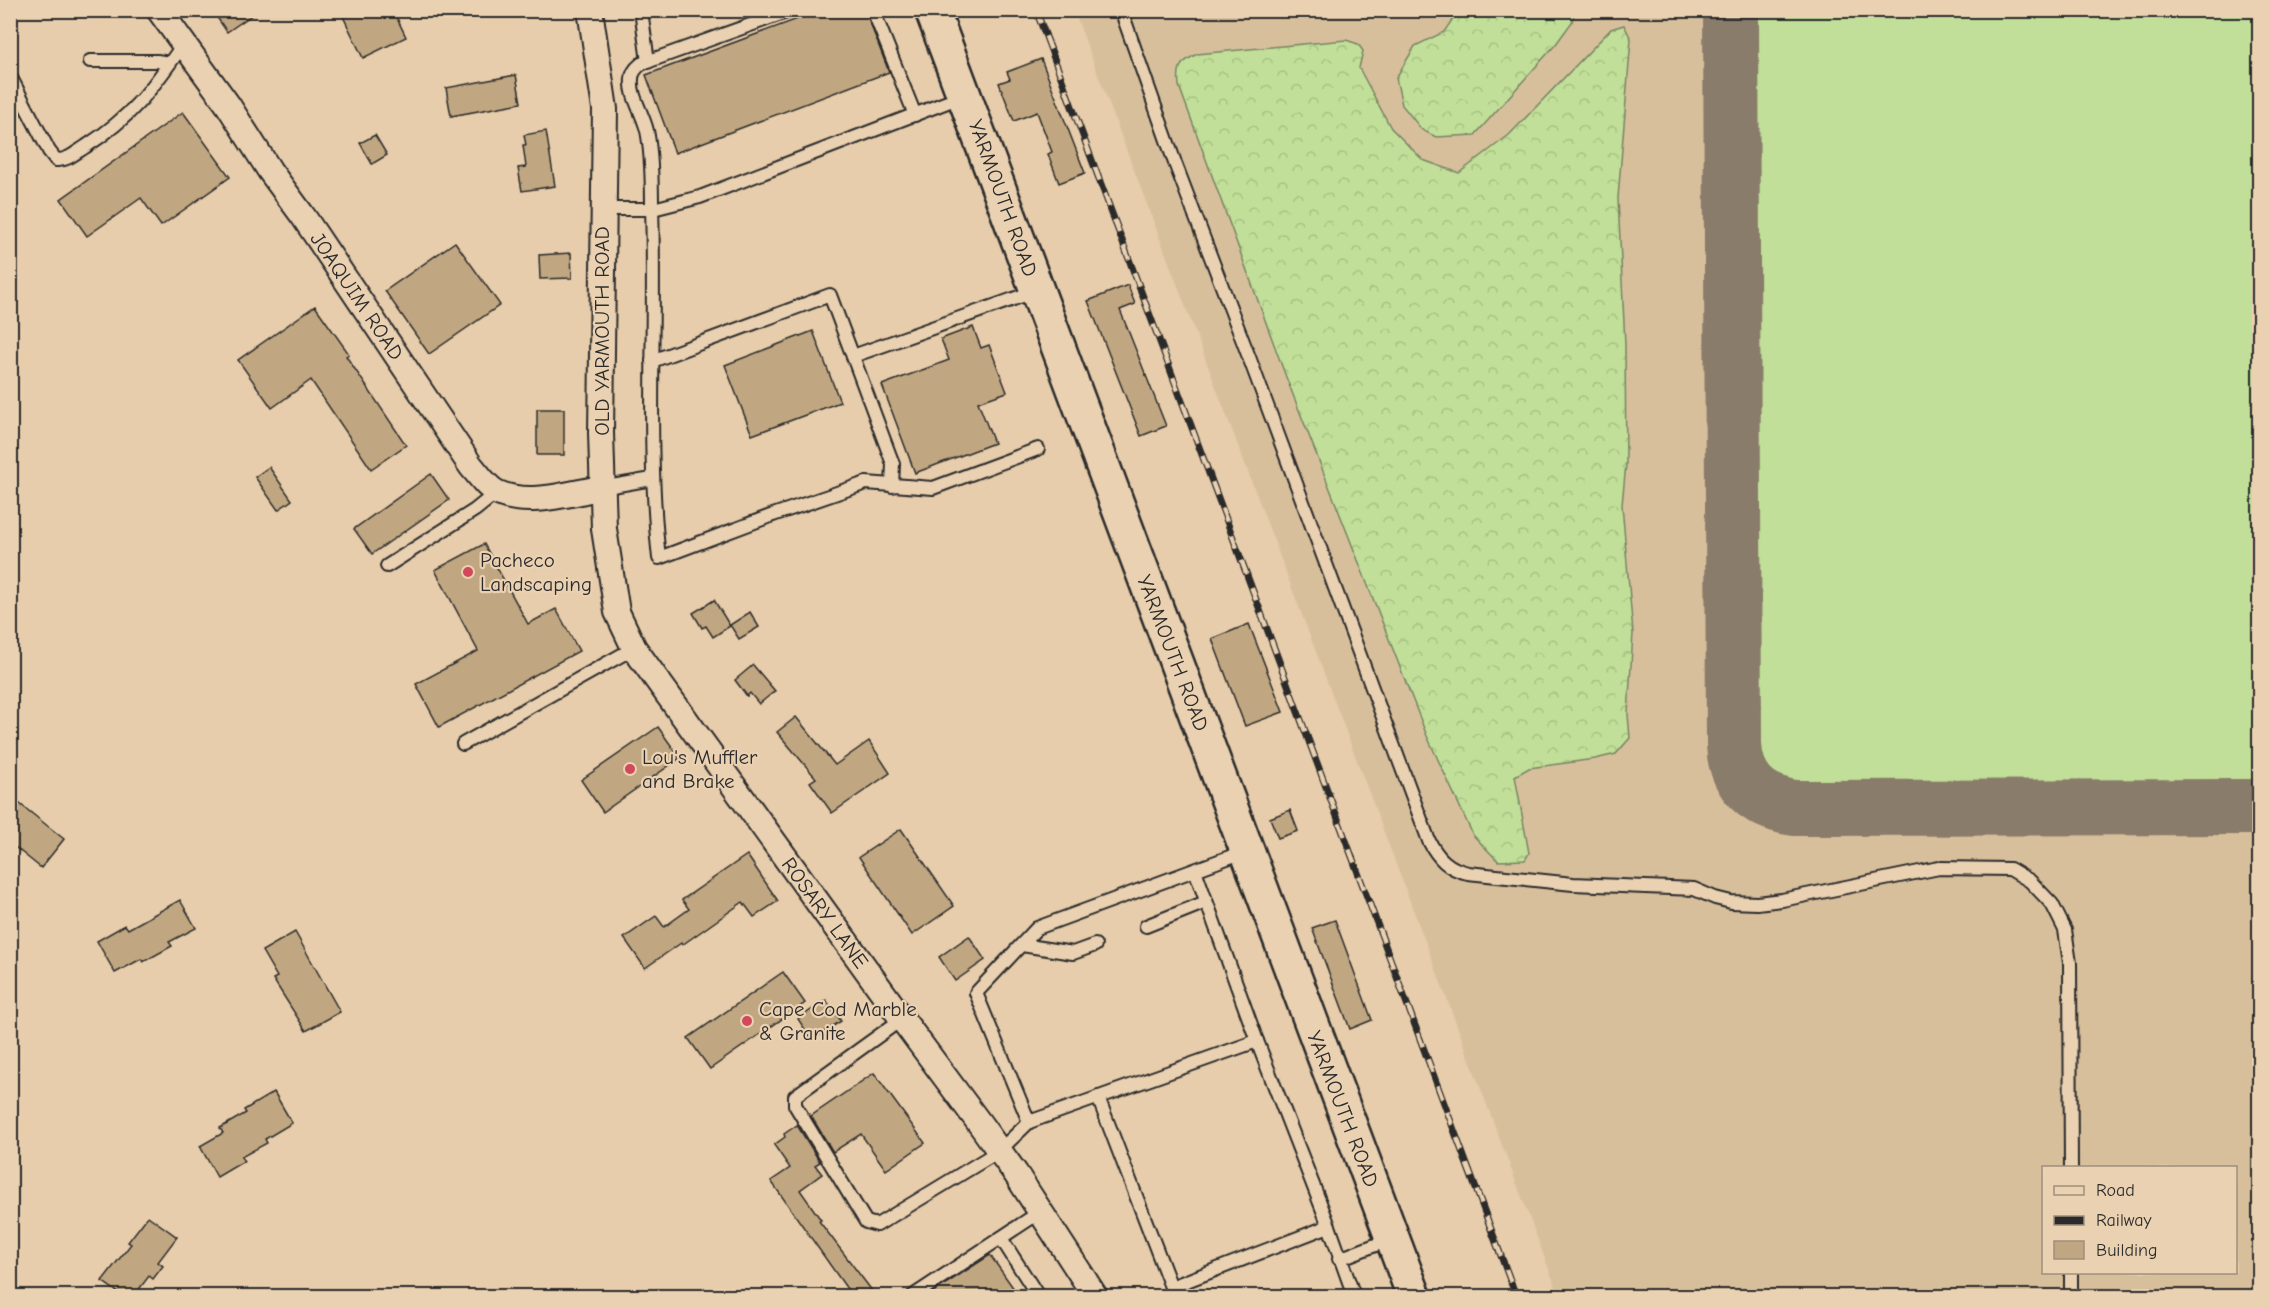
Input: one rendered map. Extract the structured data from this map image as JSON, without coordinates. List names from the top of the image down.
{
  "streets": {
    "main road": ["YARMOUTH ROAD"],
    "street": ["JOAQUIM ROAD", "OLD YARMOUTH ROAD", "ROSARY LANE"]
  },
  "crossings": [
    ["OLD YARMOUTH ROAD", "ROSARY LANE"]
  ],
  "places": ["Pacheco Landscaping", "Lou's Muffler and Brake", "Cape Cod Marble & Granite"],
  "legend": ["Road", "Railway", "Building"]
}
